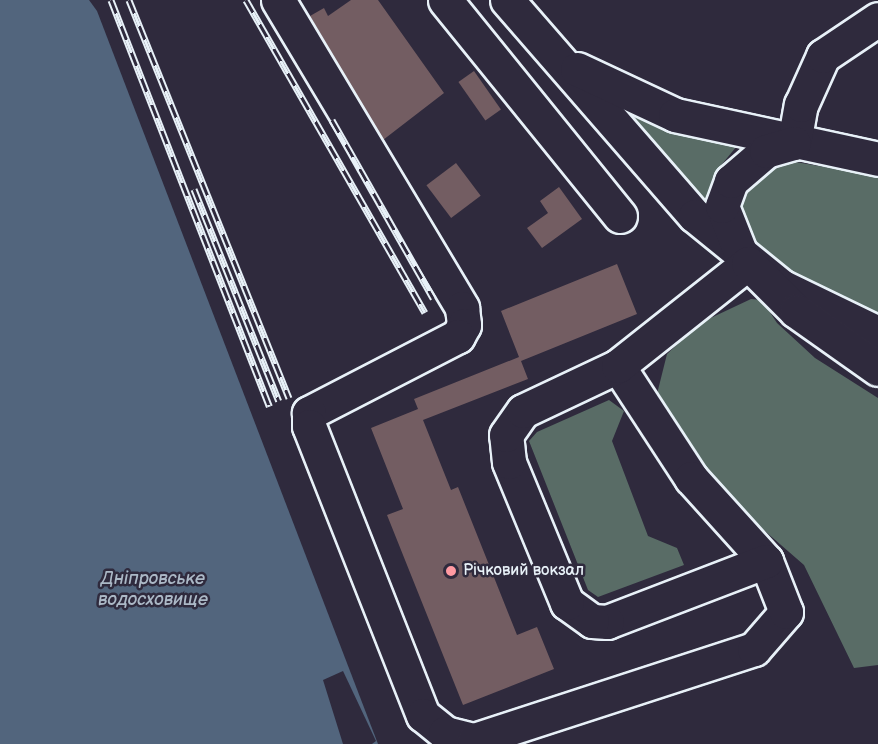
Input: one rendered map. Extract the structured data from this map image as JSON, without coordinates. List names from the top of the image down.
{
  "water": ["Дніпровське водосховище"],
  "places": ["Річковий вокзал"]
}
